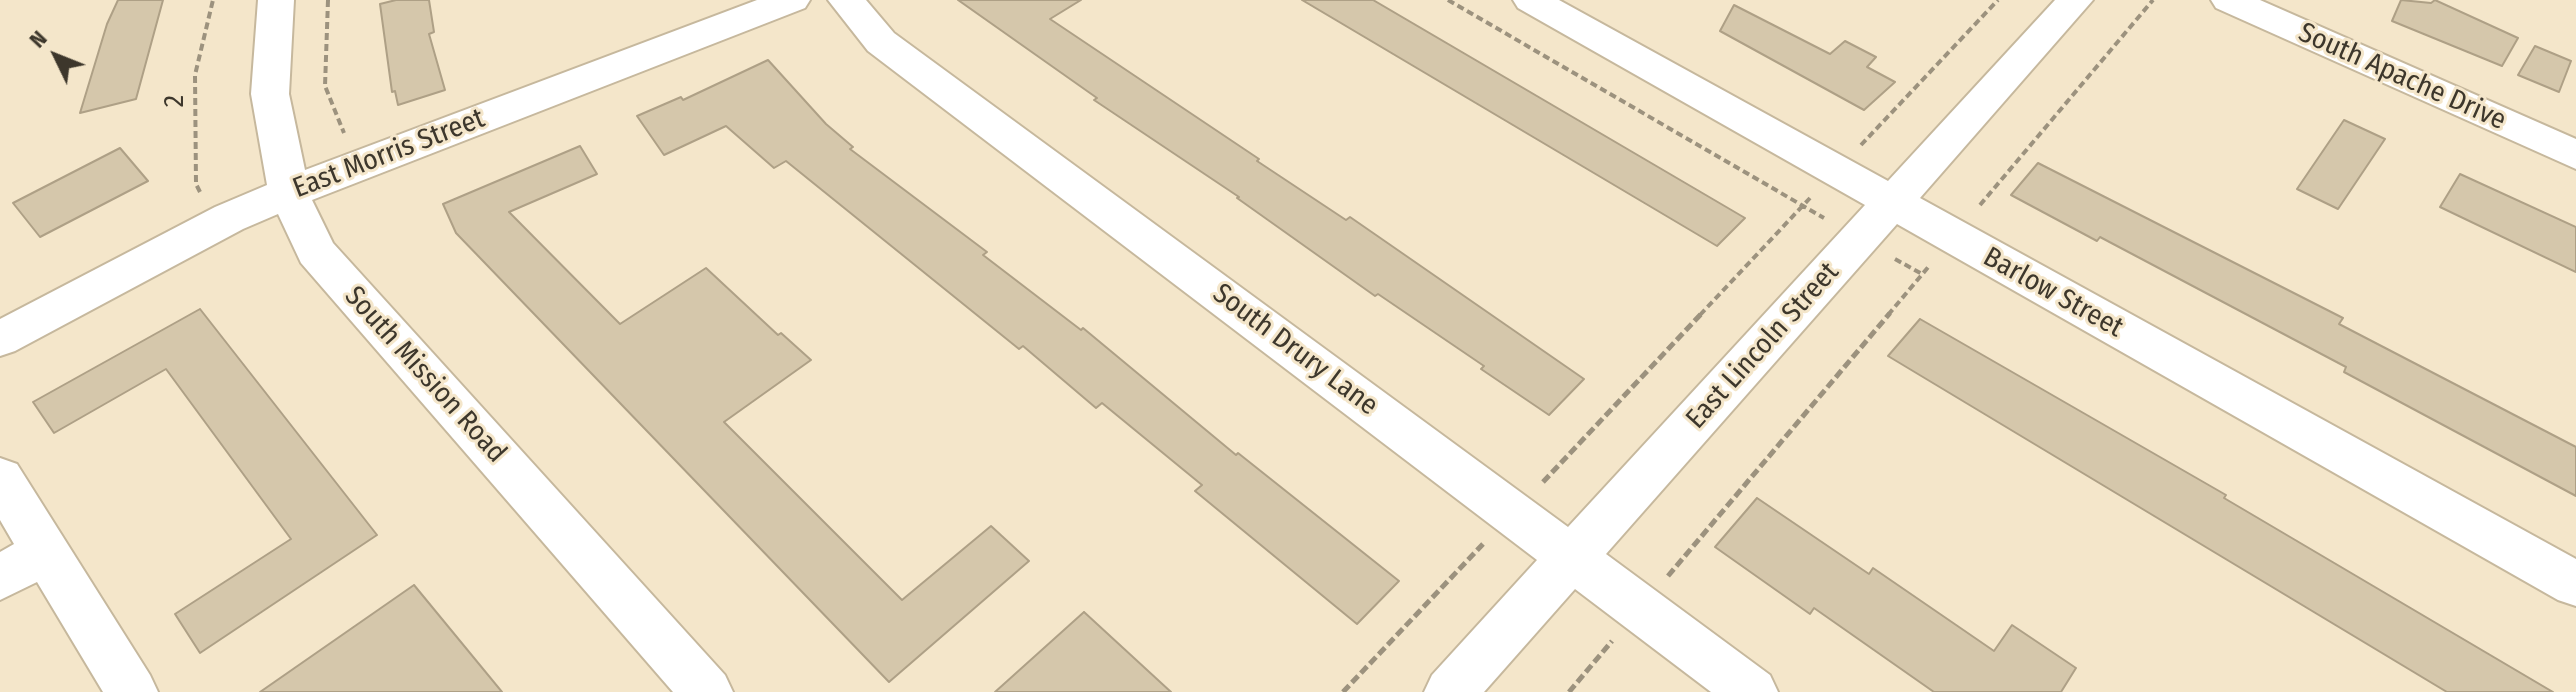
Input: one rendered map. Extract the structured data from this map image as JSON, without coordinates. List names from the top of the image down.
{
  "streets": {
    "street": [
      "South Apache Drive",
      "East Morris Street",
      "Barlow Street",
      "East Lincoln Street",
      "South Drury Lane",
      "South Mission Road"
    ],
    "path": ["2"]
  },
  "crossings": [
    ["East Morris Street", "South Mission Road"],
    ["Barlow Street", "East Lincoln Street"],
    ["East Lincoln Street", "South Drury Lane"]
  ],
  "north": "top left"
}
